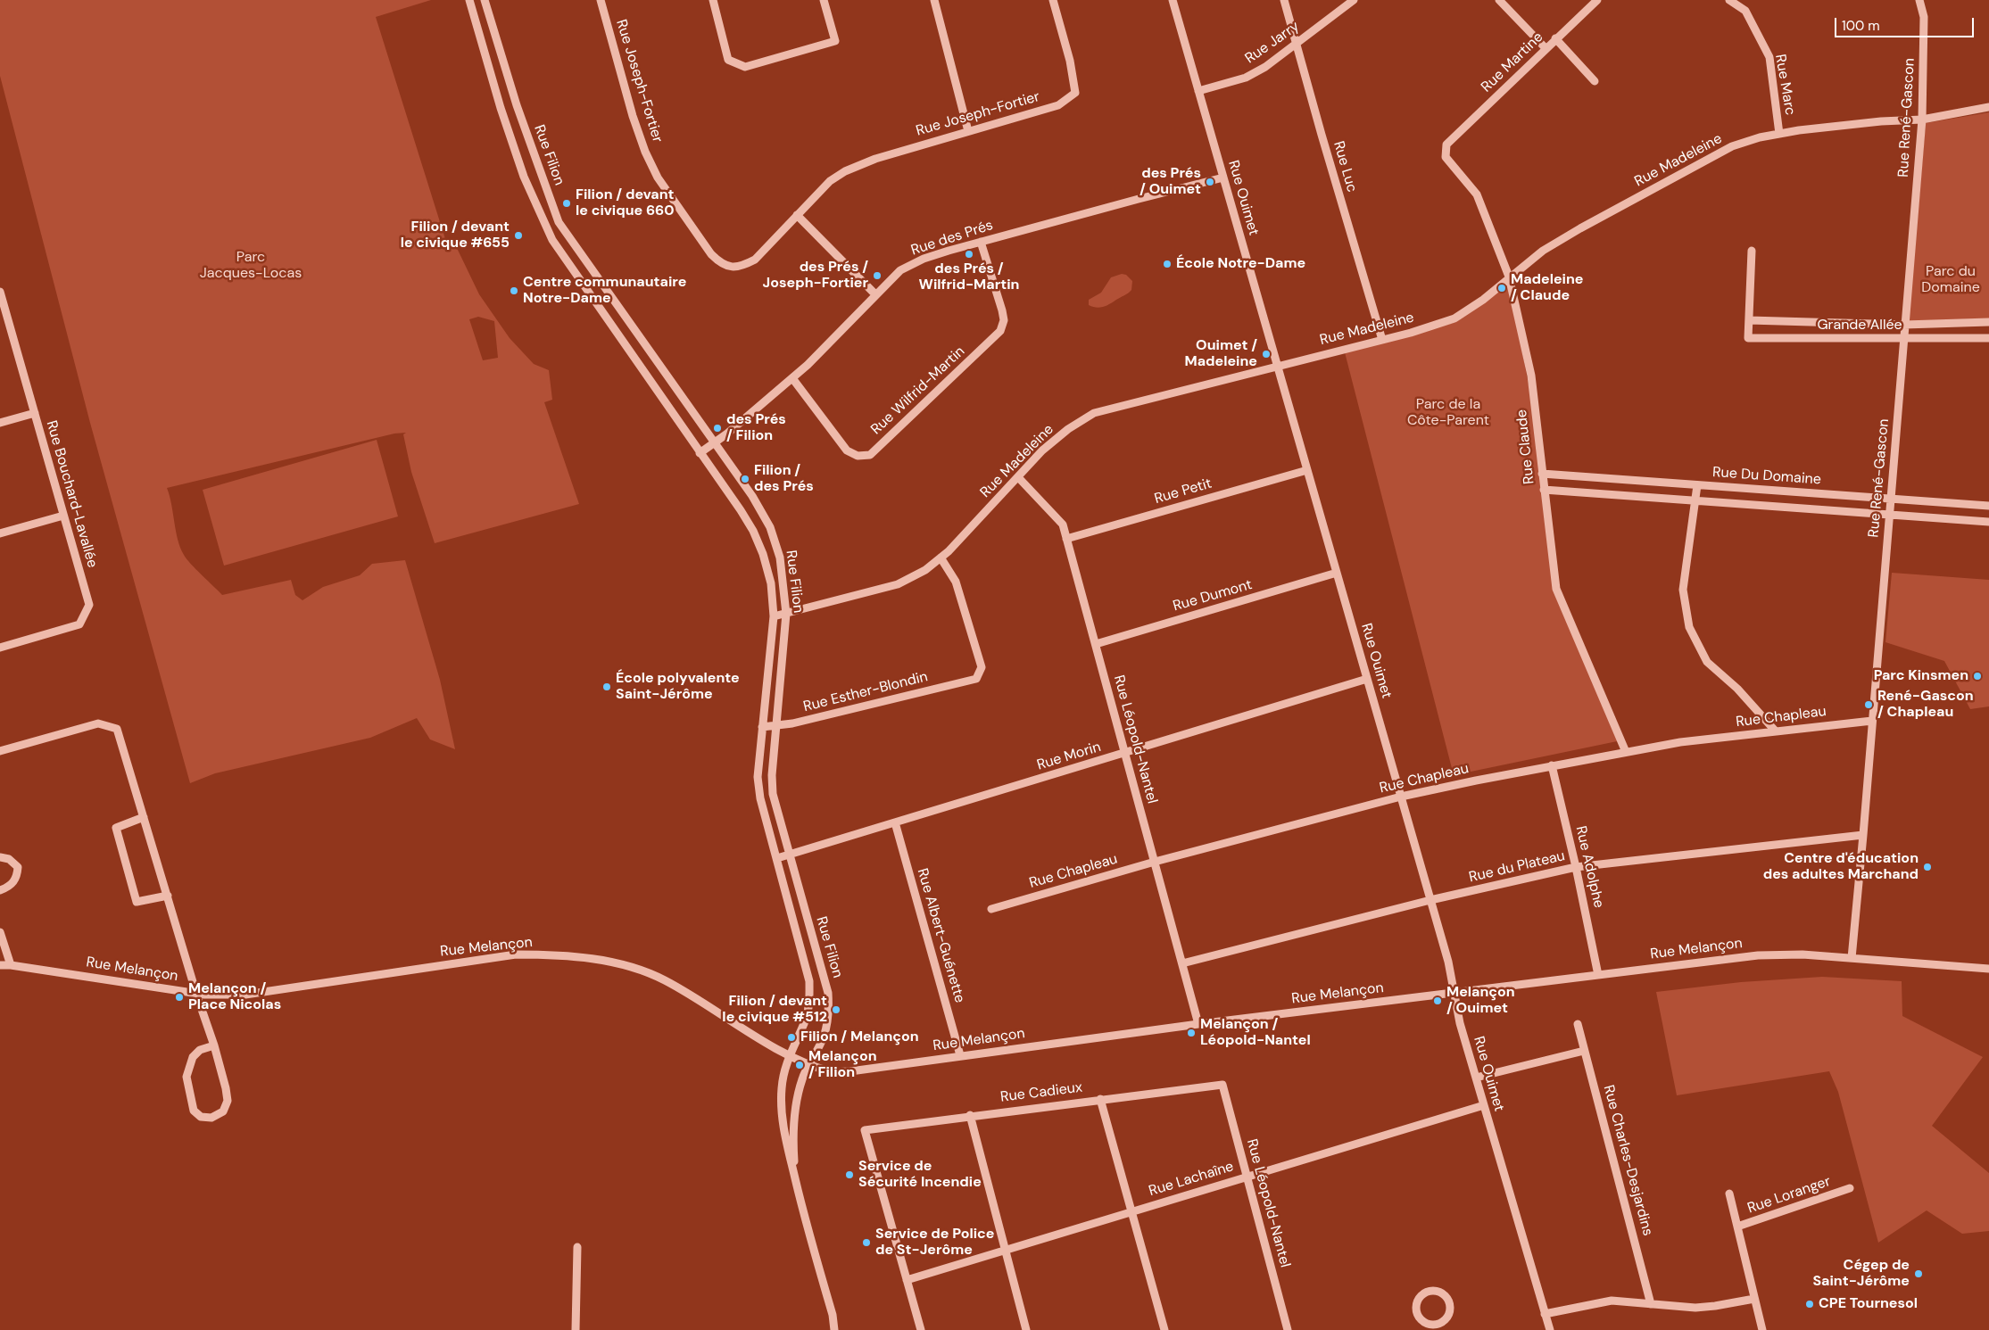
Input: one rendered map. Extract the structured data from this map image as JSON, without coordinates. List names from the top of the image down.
{
  "streets": {
    "street": [
      "Rue Jarry",
      "Rue Martine",
      "Rue Joseph-Fortier",
      "Rue Marc",
      "Rue René-Gascon",
      "Rue Filion",
      "Rue Madeleine",
      "Rue Luc",
      "Rue Ouimet",
      "Rue des Prés",
      "Grande Allée",
      "Rue Wilfrid-Martin",
      "Rue Claude",
      "Rue Du Domaine",
      "Rue Petit",
      "Rue Bouchard-Lavallée",
      "Rue Dumont",
      "Rue Esther-Blondin",
      "Rue Chapleau",
      "Rue Léopold-Nantel",
      "Rue Morin",
      "Rue du Plateau",
      "Rue Adolphe",
      "Rue Albert-Guénette",
      "Rue Melançon",
      "Rue Cadieux",
      "Rue Charles-Desjardins",
      "Rue Lachaîne",
      "Rue Loranger"
    ]
  },
  "crossings": [
    ["Rue Jarry", "Rue Luc"],
    ["Rue Jarry", "Rue Ouimet"],
    ["Rue Martine", "Rue Claude"],
    ["Rue Marc", "Rue Madeleine"],
    ["Rue René-Gascon", "Rue Madeleine"],
    ["Rue René-Gascon", "Grande Allée"],
    ["Rue René-Gascon", "Rue Du Domaine"],
    ["Rue René-Gascon", "Rue Chapleau"],
    ["Rue René-Gascon", "Rue du Plateau"],
    ["Rue René-Gascon", "Rue Melançon"],
    ["Rue Filion", "Rue Madeleine"],
    ["Rue Filion", "Rue des Prés"],
    ["Rue Filion", "Rue Esther-Blondin"],
    ["Rue Filion", "Rue Morin"],
    ["Rue Filion", "Rue Melançon"],
    ["Rue Madeleine", "Rue Luc"],
    ["Rue Madeleine", "Rue Ouimet"],
    ["Rue Madeleine", "Rue Claude"],
    ["Rue Madeleine", "Rue Esther-Blondin"],
    ["Rue Madeleine", "Rue Léopold-Nantel"],
    ["Rue Ouimet", "Rue des Prés"],
    ["Rue Ouimet", "Rue Petit"],
    ["Rue Ouimet", "Rue Dumont"],
    ["Rue Ouimet", "Rue Chapleau"],
    ["Rue Ouimet", "Rue Morin"],
    ["Rue Ouimet", "Rue du Plateau"],
    ["Rue Ouimet", "Rue Melançon"],
    ["Rue Ouimet", "Rue Lachaîne"],
    ["Rue des Prés", "Rue Wilfrid-Martin"],
    ["Rue Claude", "Rue Du Domaine"],
    ["Rue Claude", "Rue Chapleau"],
    ["Rue Petit", "Rue Léopold-Nantel"],
    ["Rue Dumont", "Rue Léopold-Nantel"],
    ["Rue Chapleau", "Rue Léopold-Nantel"],
    ["Rue Chapleau", "Rue Adolphe"],
    ["Rue Léopold-Nantel", "Rue Morin"],
    ["Rue Léopold-Nantel", "Rue du Plateau"],
    ["Rue Léopold-Nantel", "Rue Melançon"],
    ["Rue Léopold-Nantel", "Rue Cadieux"],
    ["Rue Léopold-Nantel", "Rue Lachaîne"],
    ["Rue Morin", "Rue Albert-Guénette"],
    ["Rue du Plateau", "Rue Adolphe"],
    ["Rue Adolphe", "Rue Melançon"],
    ["Rue Albert-Guénette", "Rue Melançon"],
    ["Rue Cadieux", "Rue Lachaîne"]
  ],
  "parks": ["Parc Jacques-Locas", "Parc du Domaine", "Parc de la Côte-Parent"],
  "places": [
    "des Prés / Ouimet",
    "Filion / devant le civique 660",
    "Filion / devant le civique #655",
    "des Prés / Wilfrid-Martin",
    "École Notre-Dame",
    "des Prés / Joseph-Fortier",
    "Madeleine / Claude",
    "Centre communautaire Notre-Dame",
    "Ouimet / Madeleine",
    "des Prés / Filion",
    "Filion / des Prés",
    "Parc Kinsmen",
    "École polyvalente Saint-Jérôme",
    "René-Gascon / Chapleau",
    "Centre d'éducation des adultes Marchand",
    "Melançon / Place Nicolas",
    "Melançon / Ouimet",
    "Filion / devant le civique #512",
    "Melançon / Léopold-Nantel",
    "Filion / Melançon",
    "Melançon / Filion",
    "Service de Sécurité Incendie",
    "Service de Police de St-Jerôme",
    "Cégep de Saint-Jérôme",
    "CPE Tournesol"
  ],
  "scale_bar": "100 m"
}
